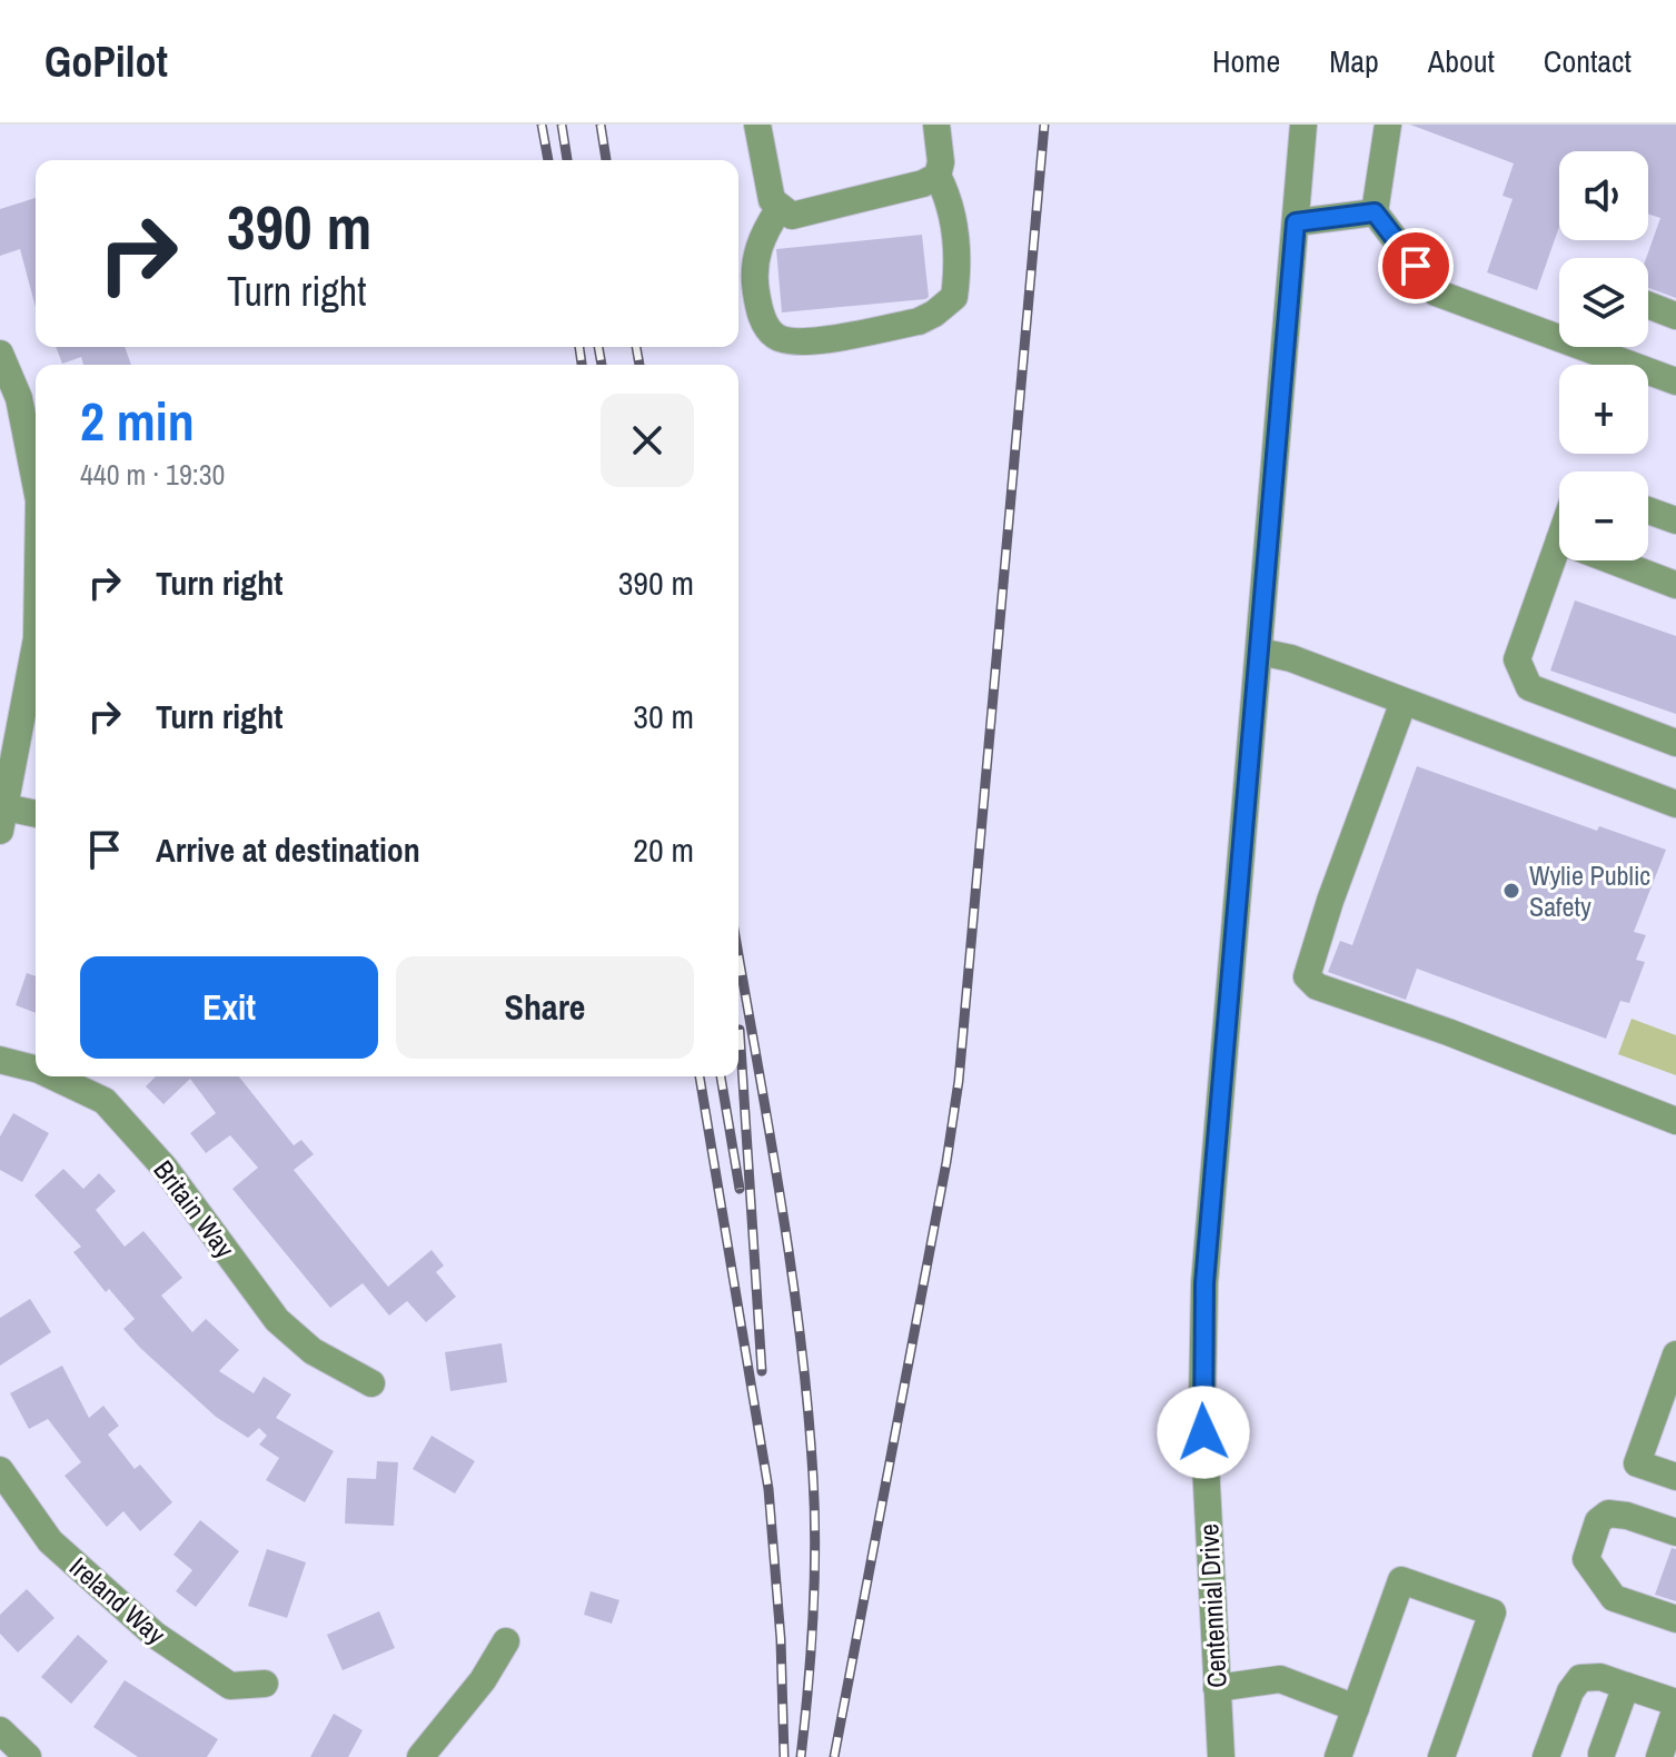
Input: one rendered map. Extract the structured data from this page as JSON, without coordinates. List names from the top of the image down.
{
  "streets": {
    "street": ["Britain Way", "Ireland Way", "Centennial Drive"]
  },
  "places": ["Wylie Public Safety"],
  "page": {
    "header": "GoPilot",
    "nav": [
      "Home",
      "Map",
      "About",
      "Contact"
    ],
    "map_buttons": ["+", "−"],
    "turn": ["390 m", "Turn right"],
    "heading": ["2 min", "440 m · 19:30"],
    "list": [
      {
        "name": "Turn right",
        "value": "390 m"
      },
      {
        "name": "Turn right",
        "value": "30 m"
      },
      {
        "name": "Arrive at destination",
        "value": "20 m"
      }
    ],
    "buttons": ["Exit", "Share"]
  }
}
